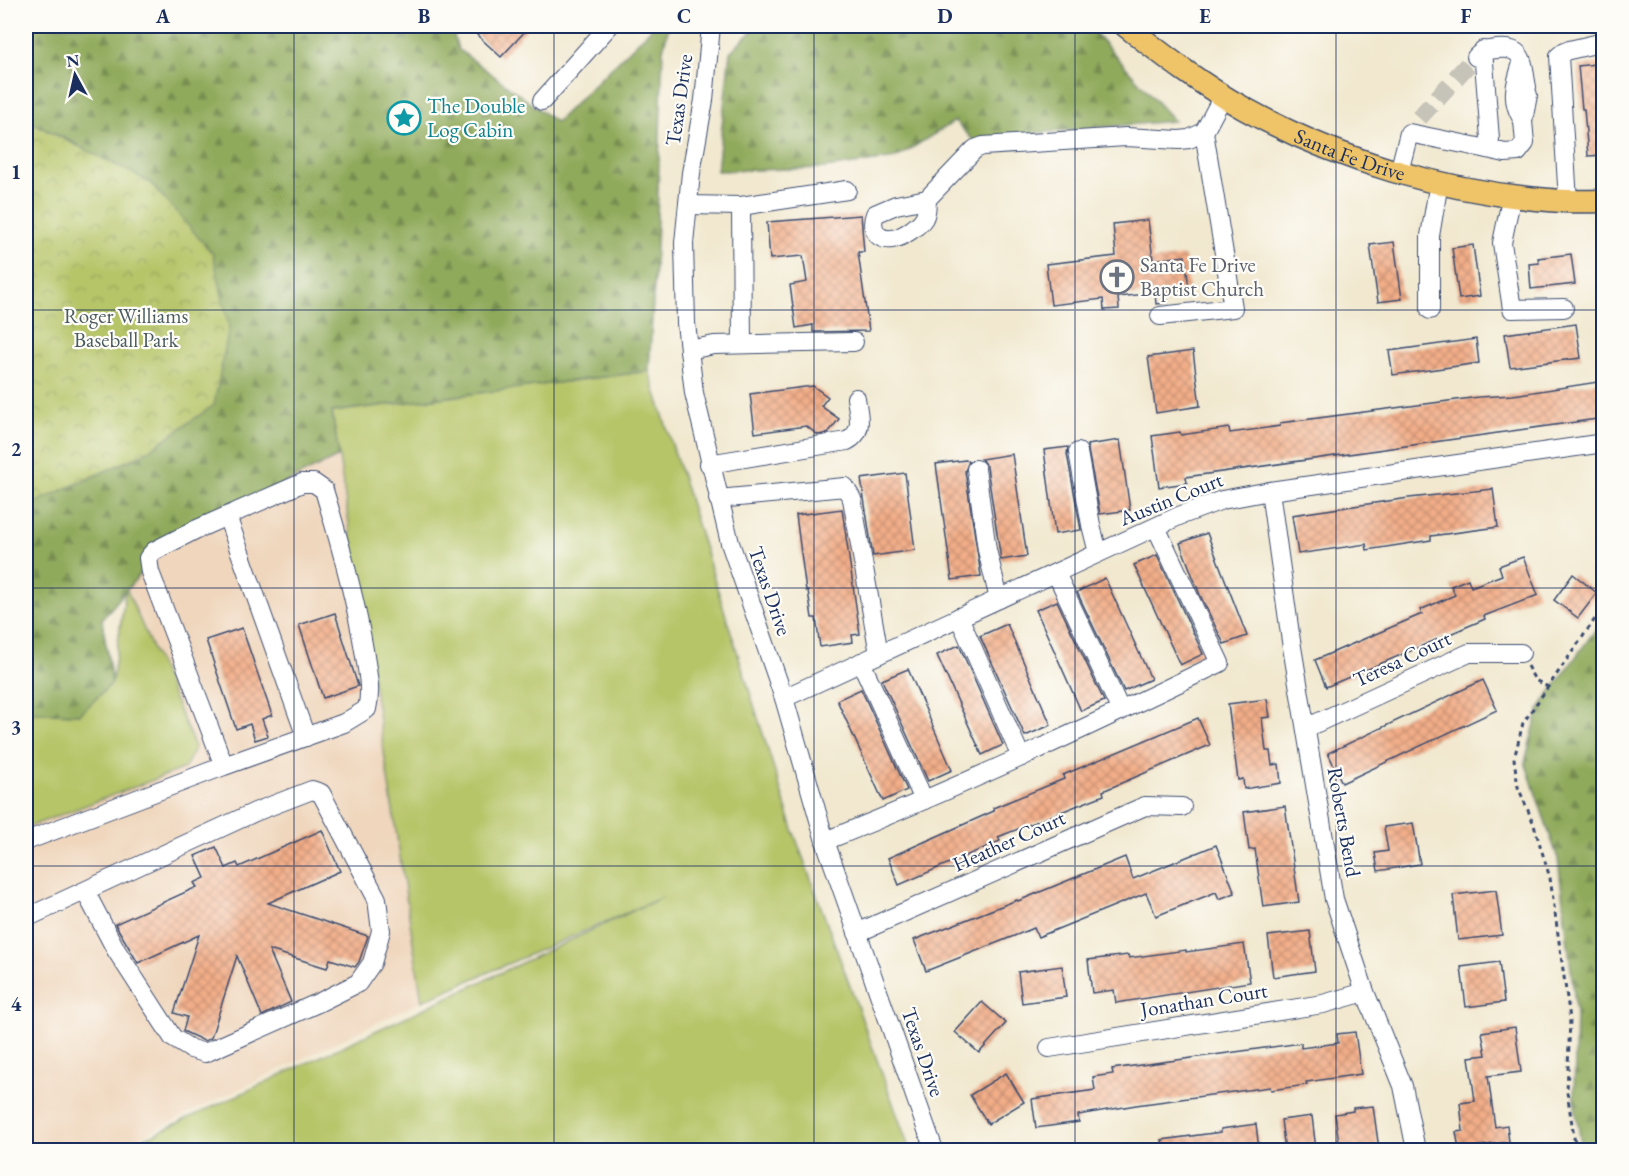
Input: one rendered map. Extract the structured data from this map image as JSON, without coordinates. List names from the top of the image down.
{
  "streets": {
    "main road": ["Santa Fe Drive"],
    "street": [
      "Texas Drive",
      "Austin Court",
      "Teresa Court",
      "Roberts Bend",
      "Heather Court",
      "Jonathan Court"
    ]
  },
  "crossings": [
    ["Texas Drive", "Austin Court"],
    ["Texas Drive", "Heather Court"],
    ["Austin Court", "Roberts Bend"],
    ["Teresa Court", "Roberts Bend"],
    ["Roberts Bend", "Jonathan Court"]
  ],
  "parks": ["Roger Williams Baseball Park"],
  "places": {
    "place": ["The Double Log Cabin"],
    "church": ["Santa Fe Drive Baptist Church"]
  },
  "north": "top",
  "grid": {
    "columns": [
      "A",
      "B",
      "C",
      "D",
      "E",
      "F"
    ],
    "rows": [
      "1",
      "2",
      "3",
      "4"
    ]
  }
}
